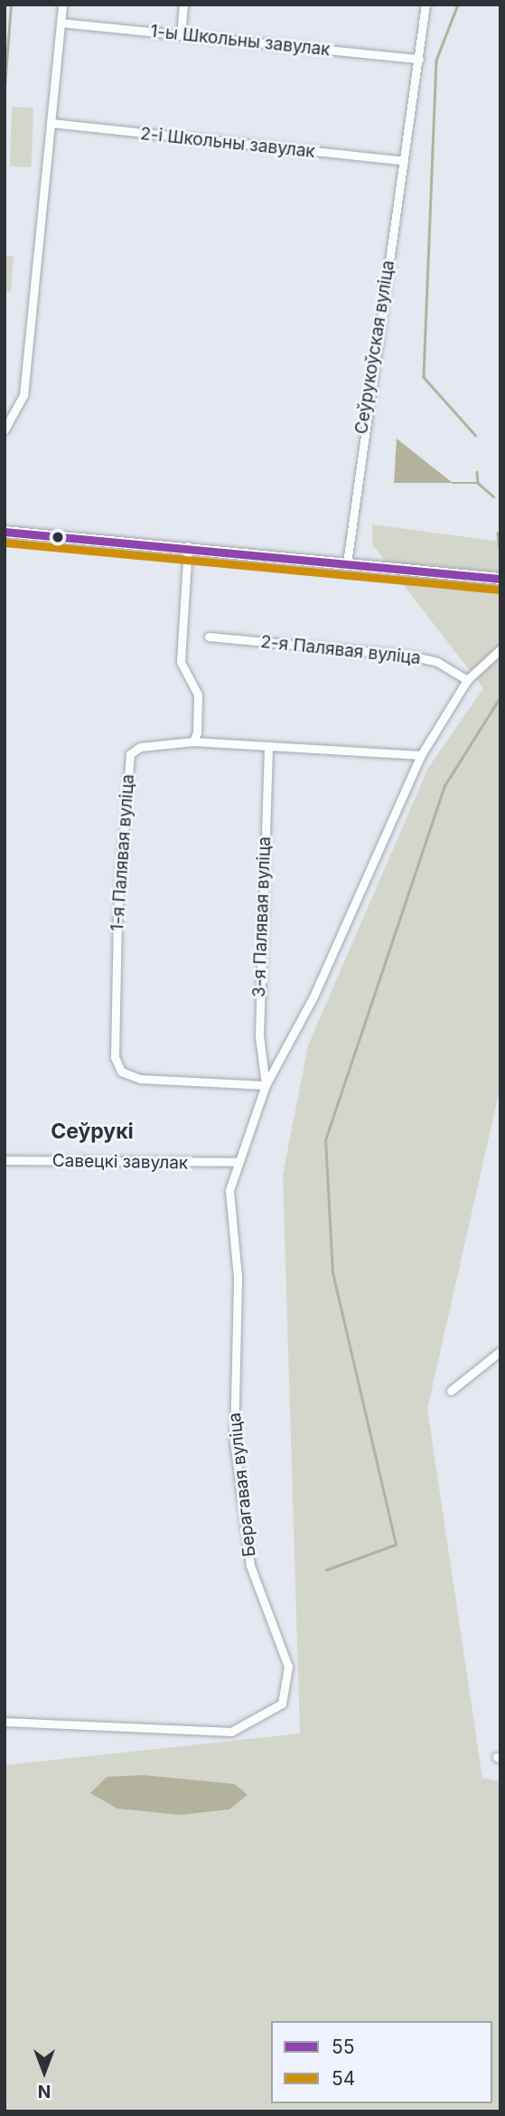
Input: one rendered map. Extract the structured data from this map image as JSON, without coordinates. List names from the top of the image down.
{
  "streets": {
    "street": [
      "1-ы Школьны завулак",
      "2-і Школьны завулак",
      "Сеўрукоўская вуліца",
      "2-я Палявая вуліца",
      "1-я Палявая вуліца",
      "3-я Палявая вуліца",
      "Савецкі завулак",
      "Берагавая вуліца"
    ]
  },
  "crossings": [
    ["1-ы Школьны завулак", "Сеўрукоўская вуліца"],
    ["2-і Школьны завулак", "Сеўрукоўская вуліца"],
    ["1-я Палявая вуліца", "3-я Палявая вуліца"],
    ["Савецкі завулак", "Берагавая вуліца"]
  ],
  "districts": ["Сеўрукі"],
  "lines": ["transit line 55", "transit line 54"],
  "legend": ["55", "54"],
  "north": "bottom"
}
